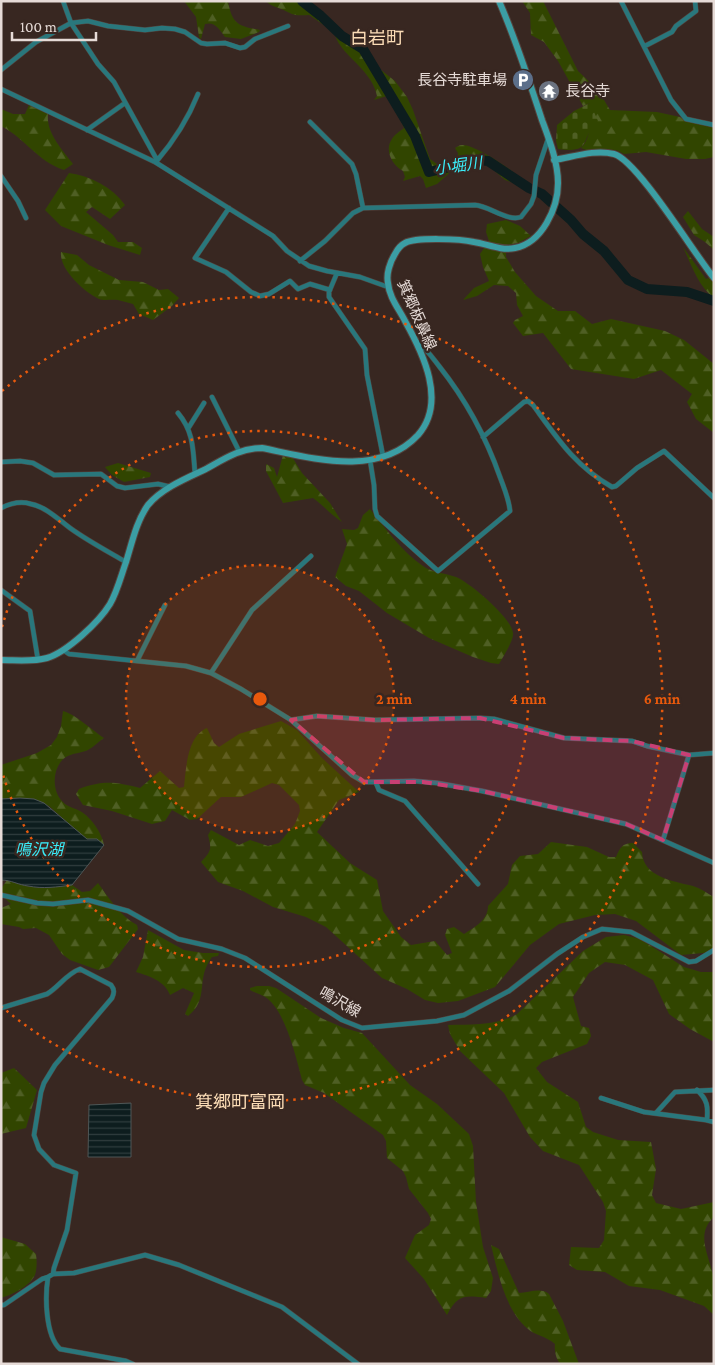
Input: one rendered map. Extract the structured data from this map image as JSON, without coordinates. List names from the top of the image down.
{
  "streets": {
    "main road": ["箕郷板鼻線"],
    "street": ["鳴沢線"]
  },
  "districts": ["白岩町", "箕郷町富岡"],
  "water": ["小堀川", "鳴沢湖"],
  "places": {
    "parking": ["長谷寺駐車場"],
    "temple": ["長谷寺"]
  },
  "scale_bar": "100 m",
  "rings": ["2 min", "4 min", "6 min"]
}
